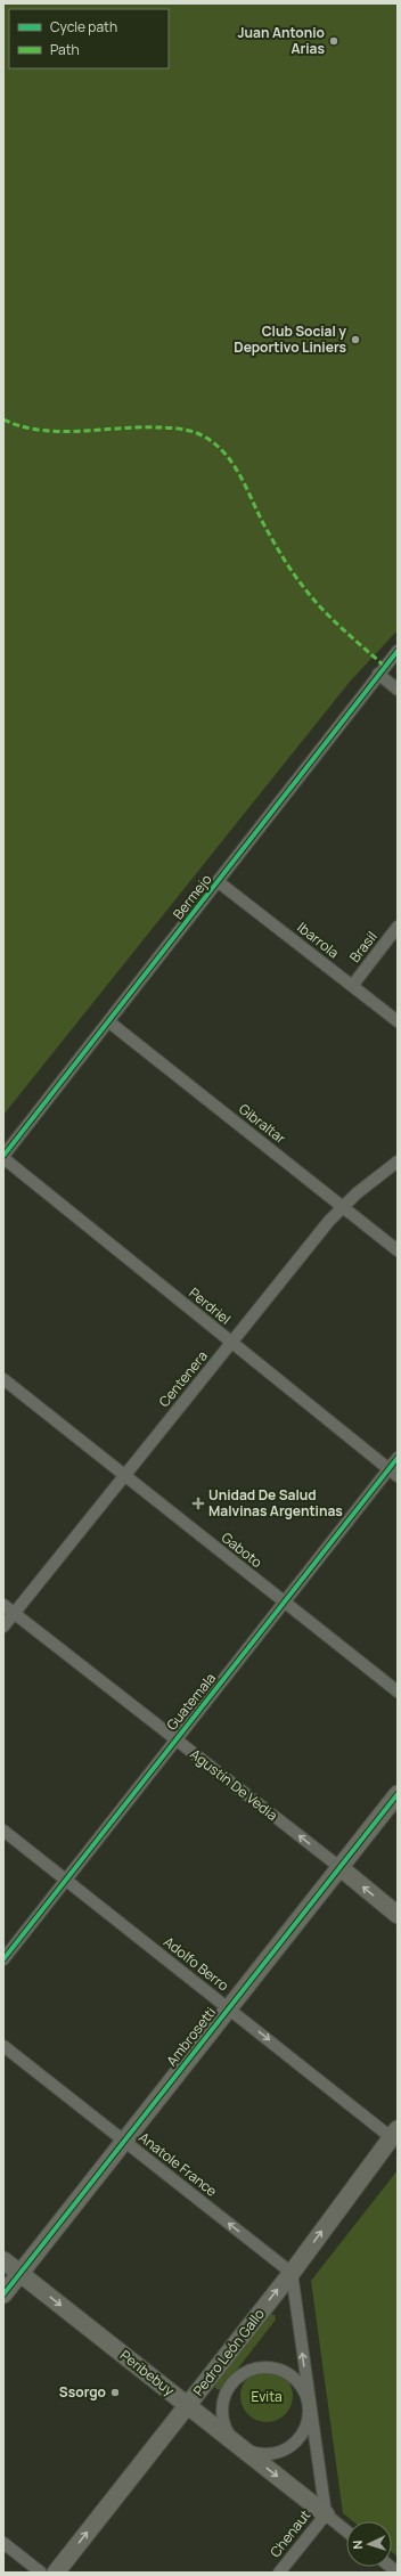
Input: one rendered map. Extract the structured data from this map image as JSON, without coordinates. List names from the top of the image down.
{
  "streets": {
    "street": [
      "Bermejo",
      "Ibarrola",
      "Brasil",
      "Gibraltar",
      "Perdriel",
      "Centenera",
      "Gaboto",
      "Guatemala",
      "Agustín De Vedia",
      "Adolfo Berro",
      "Ambrosetti",
      "Anatole France",
      "Pedro León Gallo",
      "Peribebuy",
      "Chenaut"
    ]
  },
  "crossings": [
    ["Bermejo", "Ibarrola"],
    ["Bermejo", "Gibraltar"],
    ["Bermejo", "Perdriel"],
    ["Ibarrola", "Brasil"],
    ["Gibraltar", "Centenera"],
    ["Perdriel", "Centenera"],
    ["Perdriel", "Guatemala"],
    ["Centenera", "Gaboto"],
    ["Centenera", "Agustín De Vedia"],
    ["Gaboto", "Guatemala"],
    ["Guatemala", "Agustín De Vedia"],
    ["Guatemala", "Adolfo Berro"],
    ["Agustín De Vedia", "Ambrosetti"],
    ["Adolfo Berro", "Ambrosetti"],
    ["Adolfo Berro", "Pedro León Gallo"],
    ["Ambrosetti", "Anatole France"],
    ["Ambrosetti", "Peribebuy"],
    ["Anatole France", "Pedro León Gallo"],
    ["Pedro León Gallo", "Peribebuy"],
    ["Peribebuy", "Chenaut"]
  ],
  "one_way": [
    "Agustín De Vedia",
    "Adolfo Berro",
    "Anatole France",
    "Pedro León Gallo",
    "Peribebuy"
  ],
  "parks": ["Evita"],
  "places": {
    "other": ["Juan Antonio Arias", "Club Social y Deportivo Liniers", "Ssorgo"],
    "health": ["Unidad De Salud Malvinas Argentinas"]
  },
  "legend": ["Cycle path", "Path"],
  "north": "left"
}
